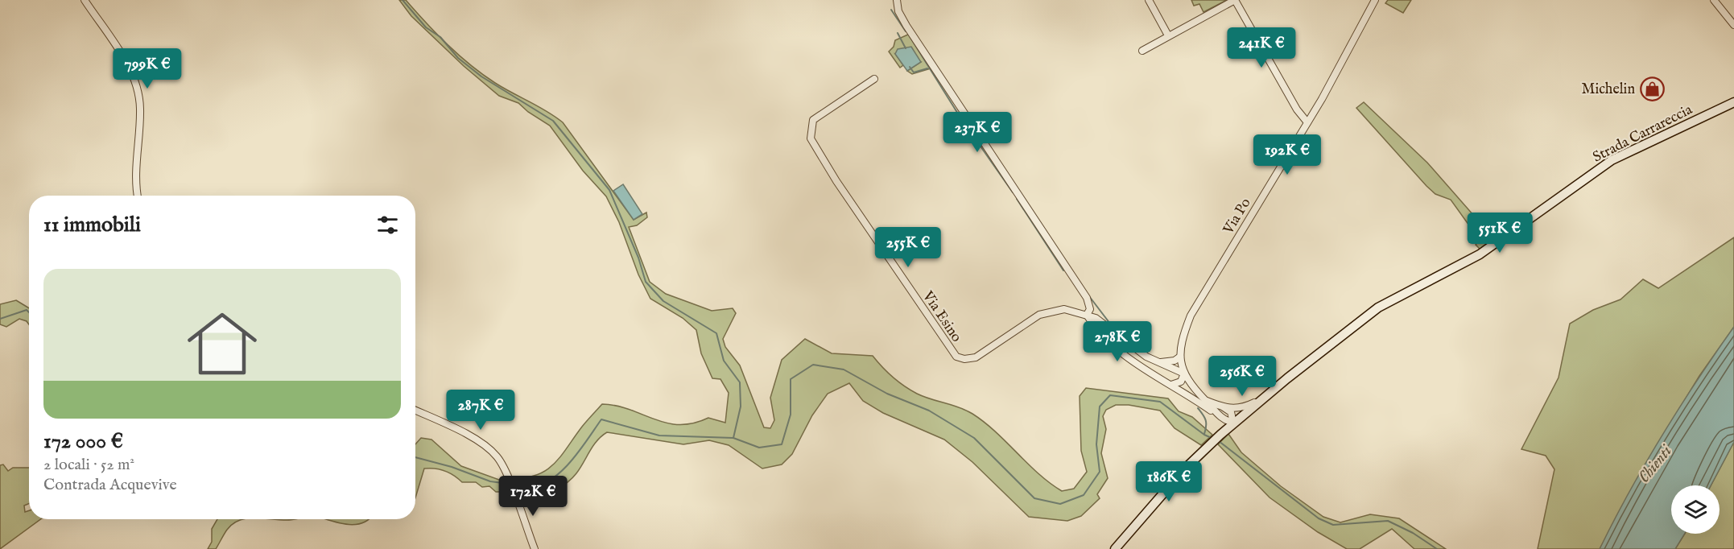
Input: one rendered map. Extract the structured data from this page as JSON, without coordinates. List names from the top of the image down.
{
  "streets": {
    "main road": ["Strada Carrareccia"],
    "street": ["Via Po", "Via Esino"]
  },
  "crossings": [
    ["Via Po", "Via Esino"]
  ],
  "water": ["Chienti"],
  "places": {
    "shop": ["Michelin"]
  },
  "page": {
    "price": [
      "241K €",
      "799K €",
      "237K €",
      "192K €",
      "551K €",
      "255K €",
      "278K €",
      "256K €",
      "287K €",
      "186K €",
      "172K €"
    ],
    "heading": "11 immobili",
    "list": [
      {
        "name": "172 000 €",
        "note": "2 locali · 52 m² · Contrada Acquevive"
      }
    ]
  }
}
